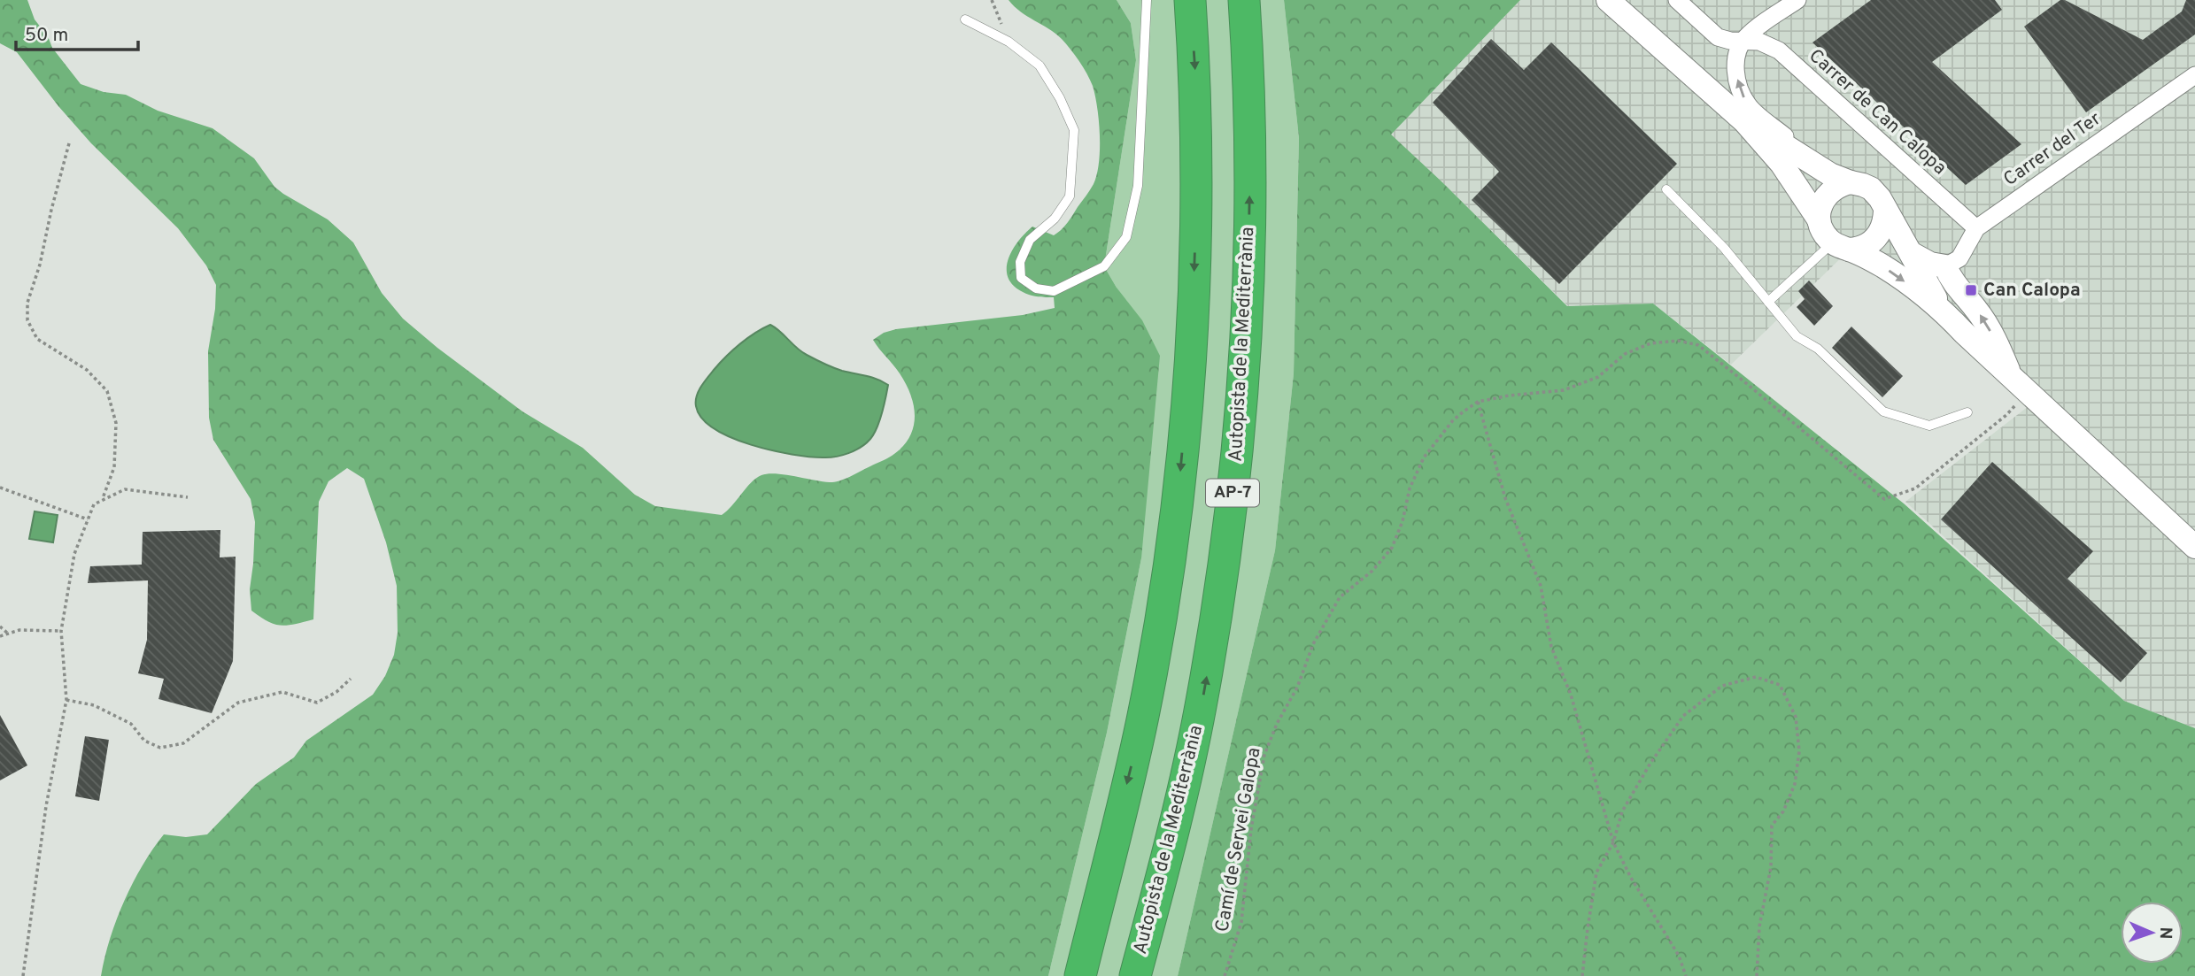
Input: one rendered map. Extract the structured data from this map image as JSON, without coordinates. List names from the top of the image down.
{
  "streets": {
    "highway": ["Autopista de la Mediterrània", "AP-7"],
    "street": ["Carrer de Can Calopa", "Carrer del Ter"],
    "path": ["Camí de Servei Galopa"]
  },
  "crossings": [
    ["Carrer de Can Calopa", "Carrer del Ter"]
  ],
  "places": {
    "transit": ["Can Calopa"]
  },
  "scale_bar": "50 m",
  "north": "right"
}
